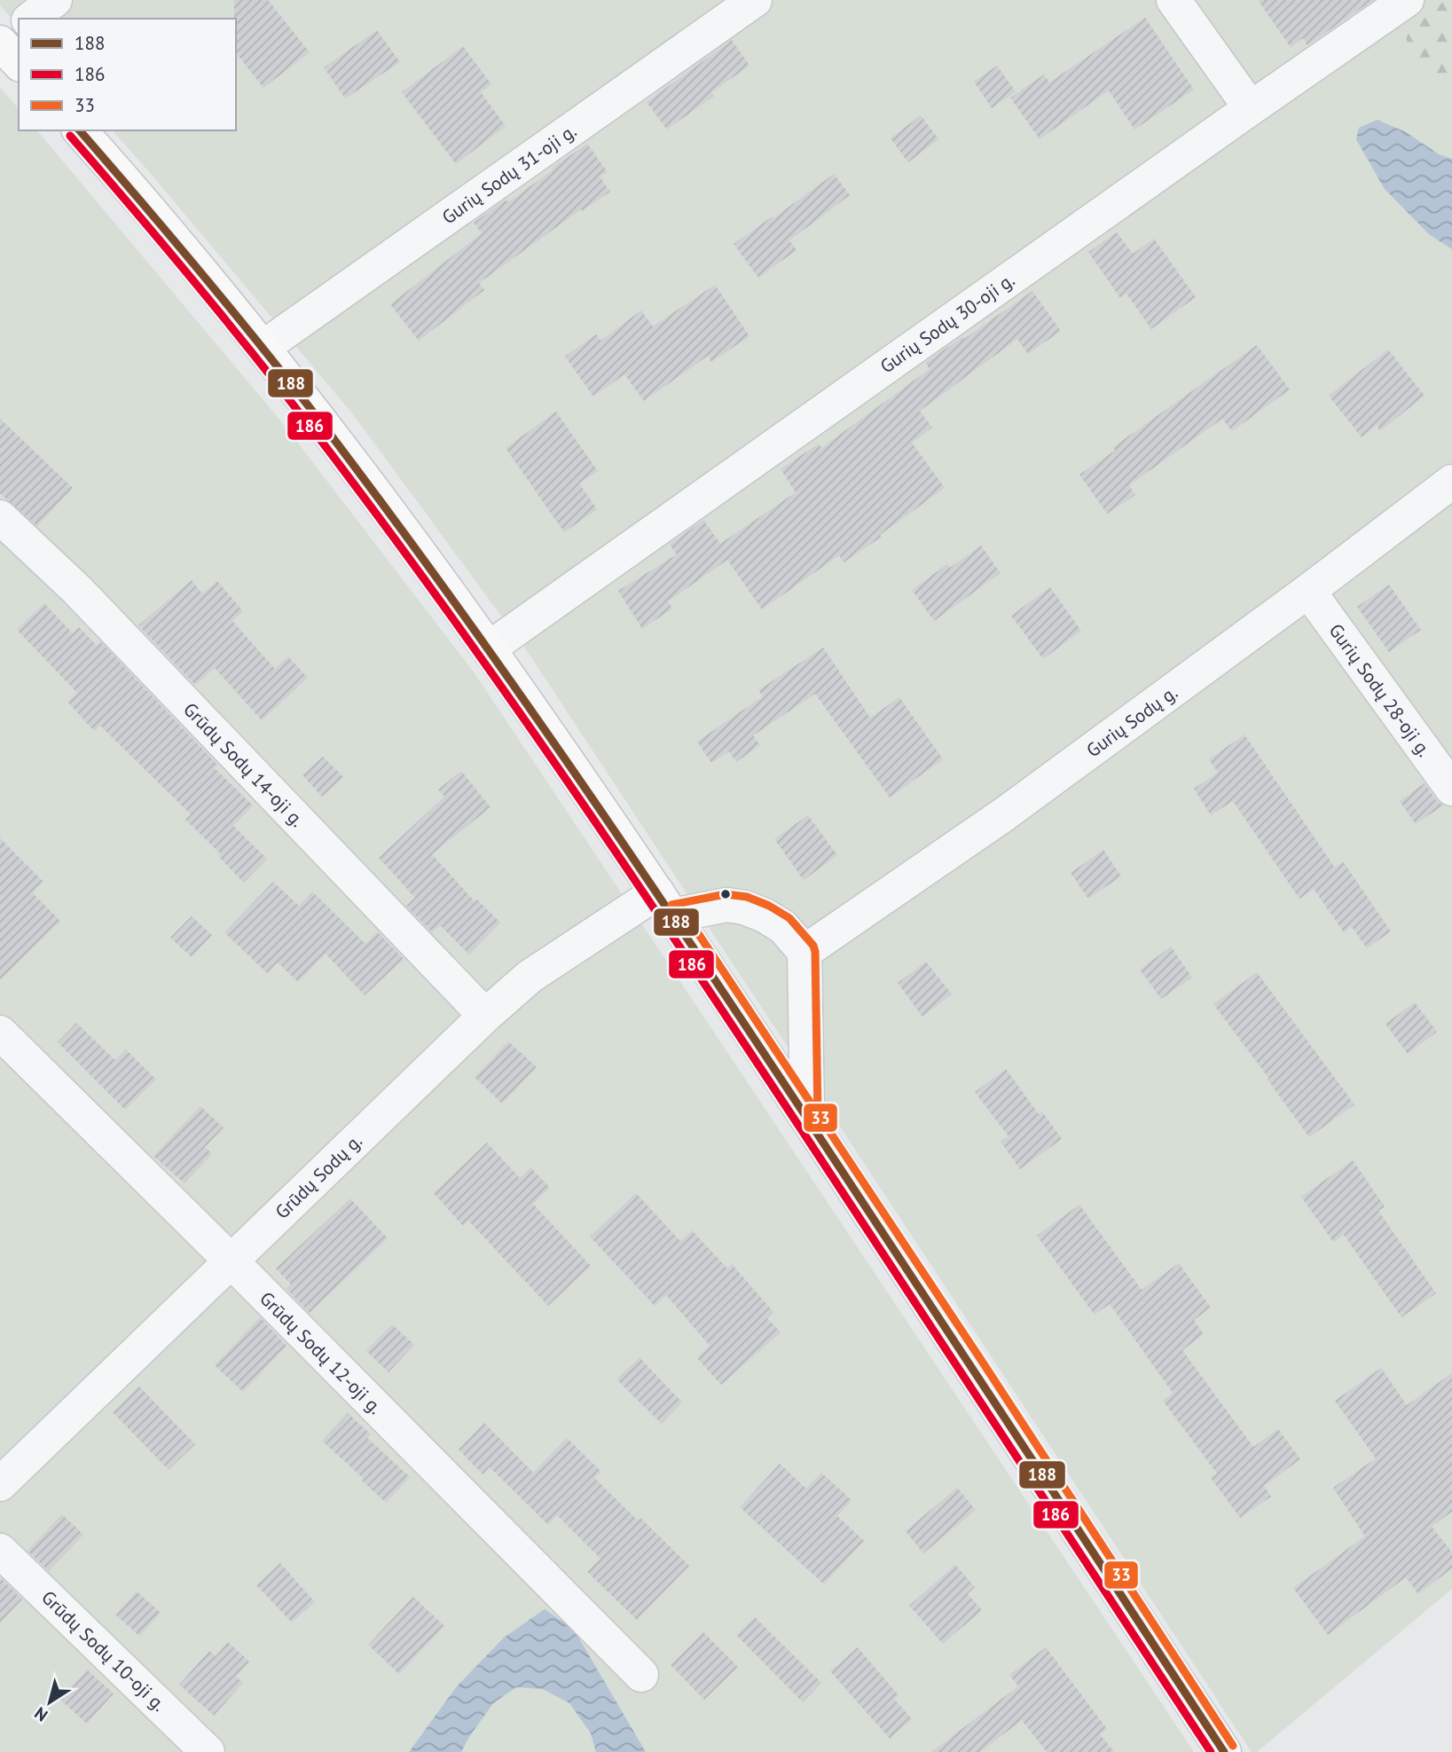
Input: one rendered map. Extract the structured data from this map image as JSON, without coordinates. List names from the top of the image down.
{
  "streets": {
    "street": [
      "Gurių Sodų 31-oji g.",
      "Gurių Sodų 30-oji g.",
      "Gurių Sodų 28-oji g.",
      "Gurių Sodų g.",
      "Grūdų Sodų 14-oji g.",
      "Grūdų Sodų g.",
      "Grūdų Sodų 12-oji g.",
      "Grūdų Sodų 10-oji g."
    ]
  },
  "crossings": [
    ["Gurių Sodų 28-oji g.", "Gurių Sodų g."],
    ["Grūdų Sodų 14-oji g.", "Grūdų Sodų g."],
    ["Grūdų Sodų g.", "Grūdų Sodų 12-oji g."]
  ],
  "lines": ["transit line 188", "transit line 186", "transit line 33"],
  "legend": ["188", "186", "33"],
  "north": "bottom left"
}
